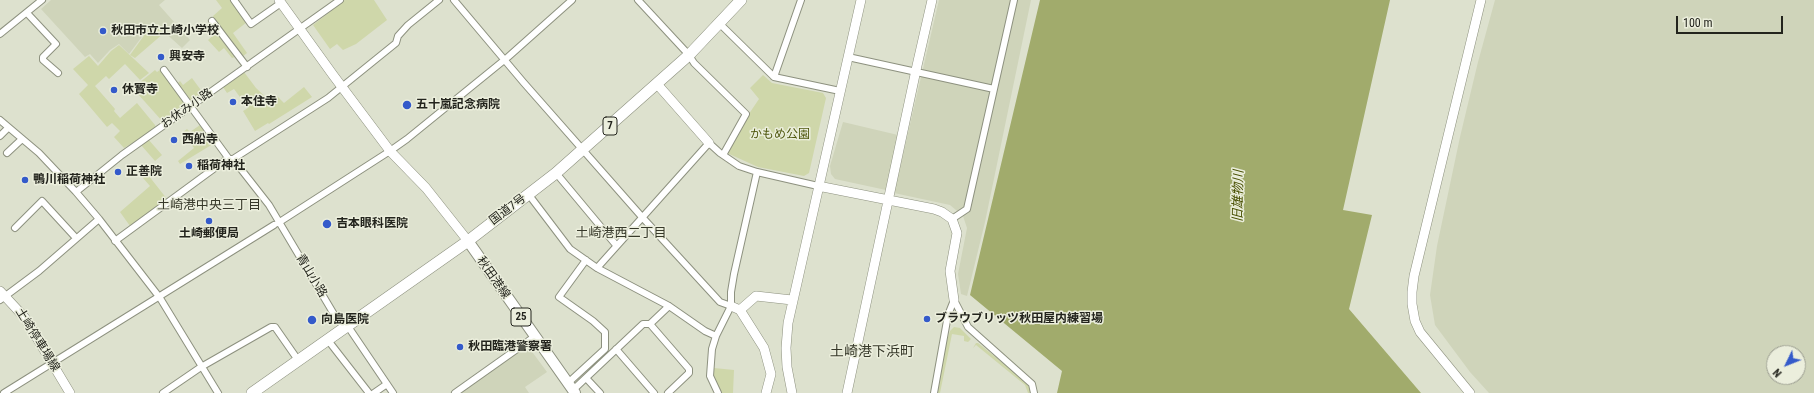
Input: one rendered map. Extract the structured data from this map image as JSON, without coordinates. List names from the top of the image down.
{
  "streets": {
    "highway": ["7", "国道7号"],
    "main road": ["秋田港線", "25"],
    "street": ["お休み小路", "青山小路", "土崎停車場線"]
  },
  "crossings": [
    ["お休み小路", "青山小路"],
    ["国道7号", "青山小路"],
    ["国道7号", "秋田港線"]
  ],
  "districts": ["土崎港中央三丁目", "土崎港西二丁目", "土崎港下浜町"],
  "water": ["旧雄物川"],
  "parks": ["かもめ公園"],
  "places": [
    "秋田市立土崎小学校",
    "興安寺",
    "休寳寺",
    "本住寺",
    "五十嵐記念病院",
    "西船寺",
    "稲荷神社",
    "正善院",
    "鴨川稲荷神社",
    "土崎郵便局",
    "吉本眼科医院",
    "ブラウブリッツ秋田屋内練習場",
    "向島医院",
    "秋田臨港警察署"
  ],
  "scale_bar": "100 m",
  "north": "bottom left"
}
